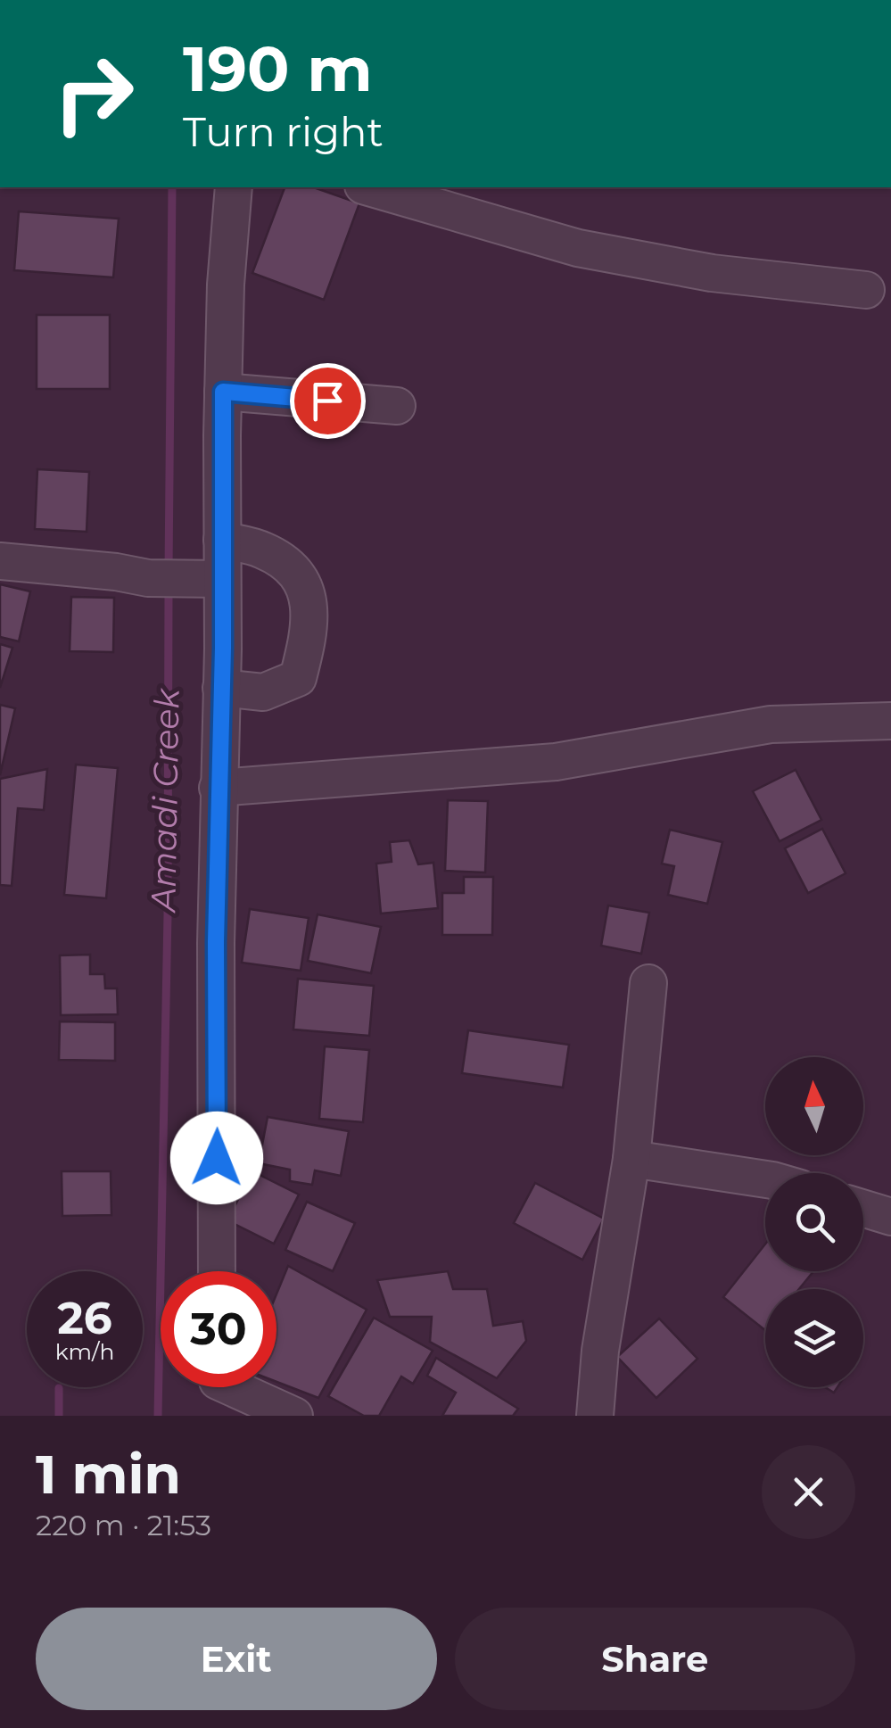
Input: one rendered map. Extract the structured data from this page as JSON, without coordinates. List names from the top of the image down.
{
  "water": ["Amadi Creek"],
  "north": "top",
  "page": {
    "turn": ["190 m", "Turn right"],
    "speed": "26 km/h",
    "limit": "30",
    "heading": ["1 min", "220 m · 21:53"],
    "buttons": ["Exit", "Share"]
  }
}
